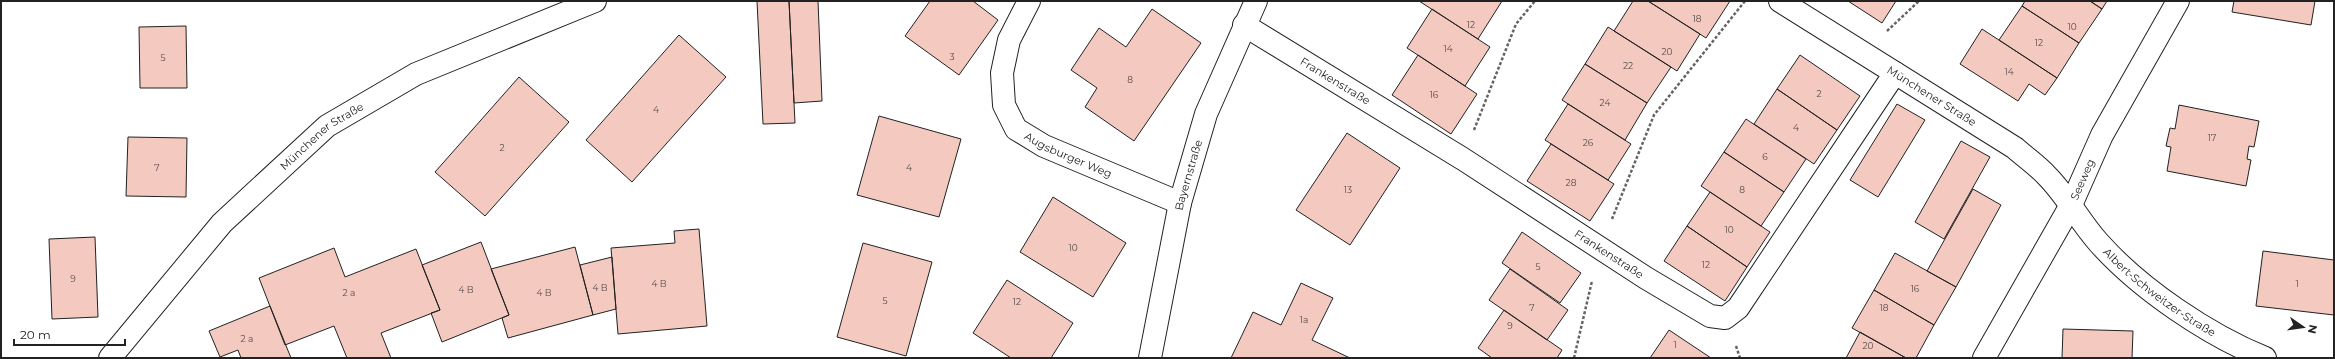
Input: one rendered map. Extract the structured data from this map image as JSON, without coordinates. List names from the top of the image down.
{
  "streets": {
    "street": [
      "Frankenstraße",
      "Münchener Straße",
      "Augsburger Weg",
      "Bayernstraße",
      "Seeweg",
      "Albert-Schweitzer-Straße"
    ]
  },
  "crossings": [
    ["Frankenstraße", "Münchener Straße"],
    ["Frankenstraße", "Bayernstraße"],
    ["Münchener Straße", "Seeweg"],
    ["Münchener Straße", "Albert-Schweitzer-Straße"],
    ["Augsburger Weg", "Bayernstraße"],
    ["Seeweg", "Albert-Schweitzer-Straße"]
  ],
  "house_numbers": [
    "18",
    "12",
    "10",
    "12",
    "14",
    "20",
    "3",
    "5",
    "22",
    "14",
    "8",
    "2",
    "16",
    "24",
    "4",
    "4",
    "17",
    "26",
    "2",
    "6",
    "7",
    "4",
    "28",
    "13",
    "8",
    "10",
    "10",
    "12",
    "5",
    "9",
    "4 B",
    "1",
    "4 B",
    "16",
    "4 B",
    "2 a",
    "4 B",
    "5",
    "12",
    "7",
    "18",
    "1a",
    "9",
    "2 a",
    "1",
    "20"
  ],
  "scale_bar": "20 m",
  "north": "right"
}
